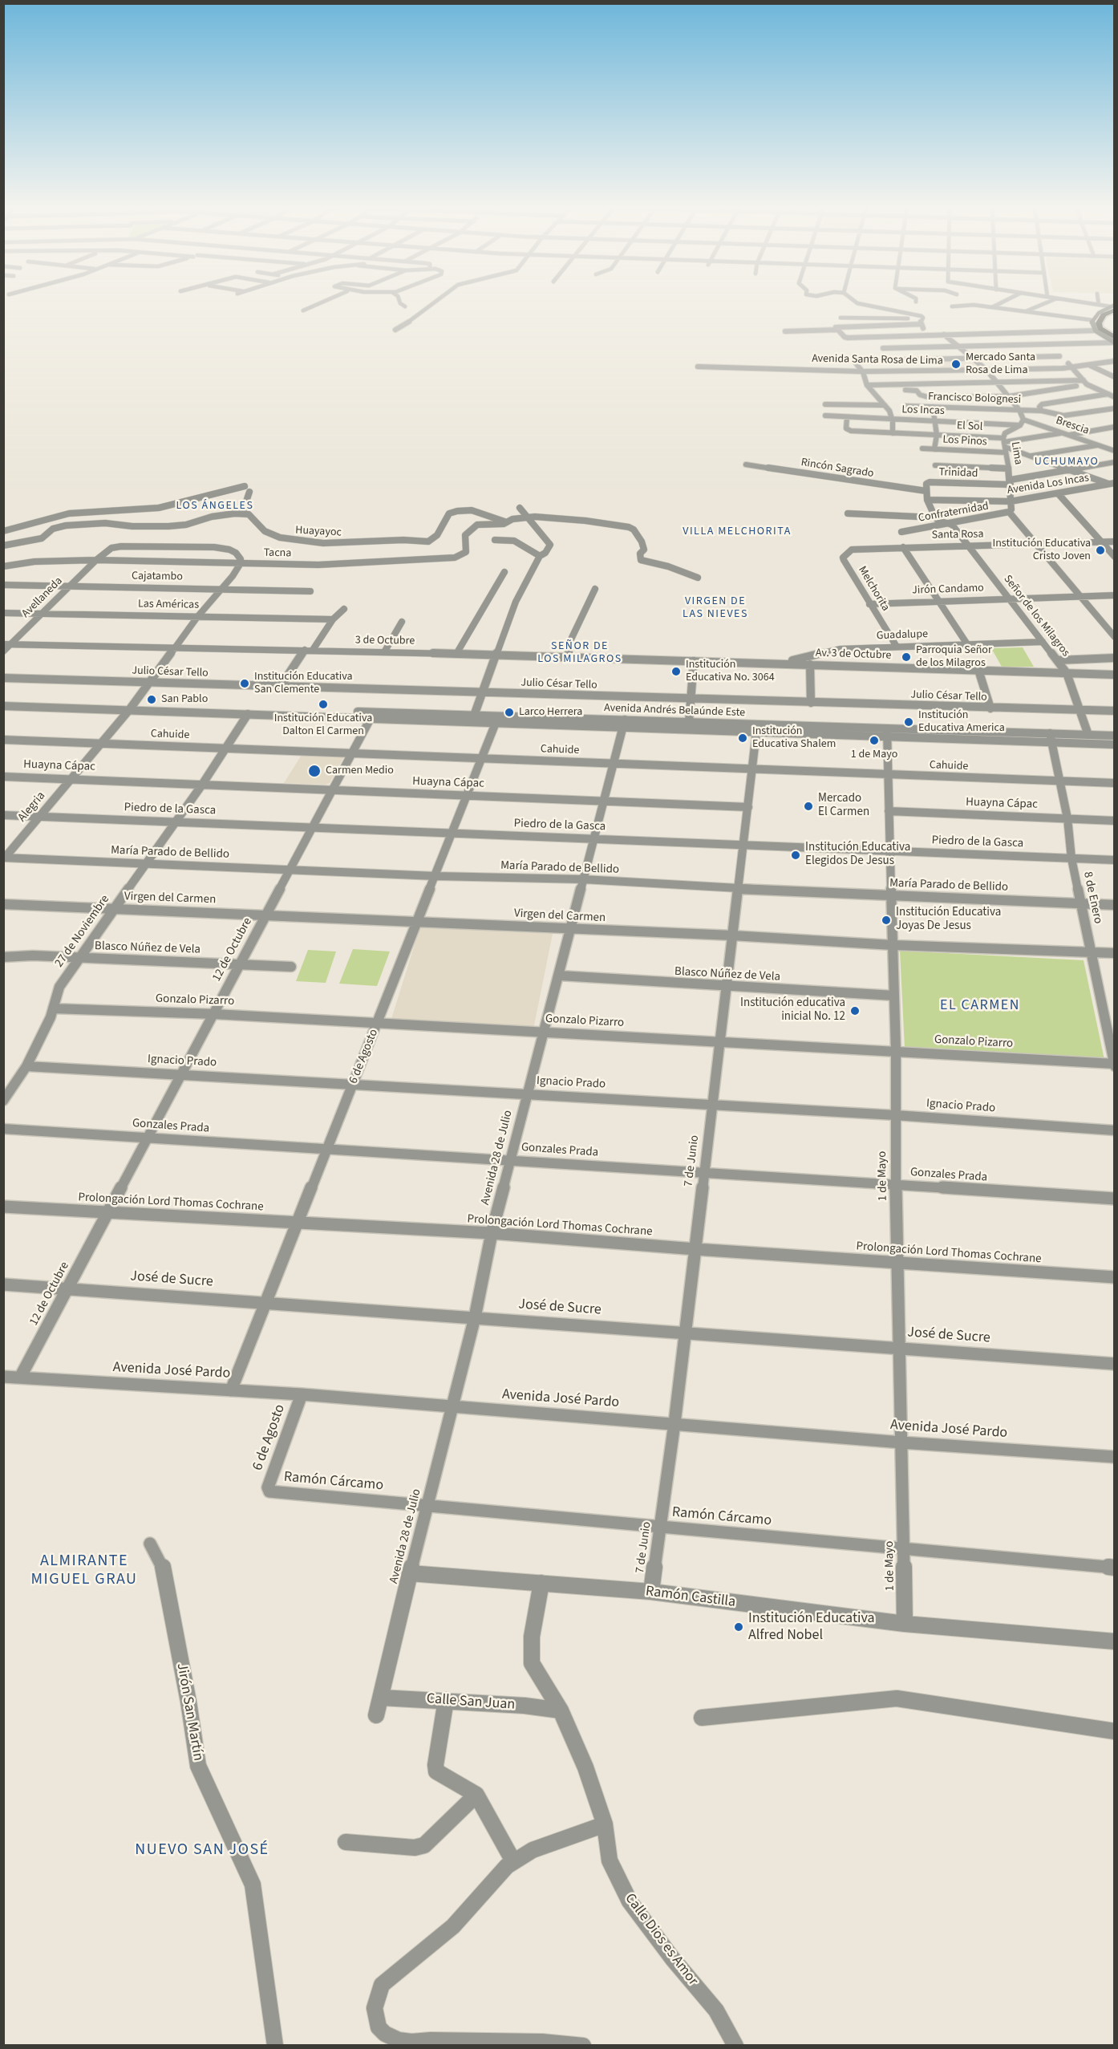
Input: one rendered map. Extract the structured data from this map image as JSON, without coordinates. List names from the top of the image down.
{
  "streets": {
    "street": [
      "Avenida Santa Rosa de Lima",
      "Francisco Bolognesi",
      "Los Incas",
      "Brescia",
      "El Sol",
      "Los Pinos",
      "Lima",
      "Rincón Sagrado",
      "Trinidad",
      "Avenida Los Incas",
      "Confraternidad",
      "Huayayoc",
      "Santa Rosa",
      "Tacna",
      "Cajatambo",
      "Melchorita",
      "Jirón Candamo",
      "Avellaneda",
      "Las Américas",
      "Señor de los Milagros",
      "Guadalupe",
      "3 de Octubre",
      "Av. 3 de Octubre",
      "Julio César Tello",
      "Avenida Andrés Belaúnde Este",
      "Cahuide",
      "Huayna Cápac",
      "Alegria",
      "Piedro de la Gasca",
      "María Parado de Bellido",
      "8 de Enero",
      "Virgen del Carmen",
      "27 de Noviembre",
      "Blasco Núñez de Vela",
      "12 de Octubre",
      "Gonzalo Pizarro",
      "6 de Agosto",
      "Ignacio Prado",
      "Gonzales Prada",
      "Avenida 28 de Julio",
      "7 de Junio",
      "1 de Mayo",
      "Prolongación Lord Thomas Cochrane",
      "José de Sucre",
      "Avenida José Pardo",
      "Ramón Cárcamo",
      "Ramón Castilla",
      "Calle San Juan",
      "Jirón San Martín",
      "Calle Dios es Amor"
    ]
  },
  "crossings": [
    ["Los Incas", "El Sol"],
    ["Los Incas", "Lima"],
    ["Brescia", "Lima"],
    ["El Sol", "Los Pinos"],
    ["El Sol", "Lima"],
    ["Los Pinos", "Lima"],
    ["Lima", "Trinidad"],
    ["Lima", "Avenida Los Incas"],
    ["Lima", "Confraternidad"],
    ["Rincón Sagrado", "Trinidad"],
    ["Trinidad", "Avenida Los Incas"],
    ["Confraternidad", "Señor de los Milagros"],
    ["Huayayoc", "Tacna"],
    ["Santa Rosa", "Melchorita"],
    ["Santa Rosa", "Señor de los Milagros"],
    ["Tacna", "Avellaneda"],
    ["Cajatambo", "Avellaneda"],
    ["Melchorita", "Jirón Candamo"],
    ["Melchorita", "Guadalupe"],
    ["Jirón Candamo", "Señor de los Milagros"],
    ["Avellaneda", "Las Américas"],
    ["Avellaneda", "3 de Octubre"],
    ["Señor de los Milagros", "Guadalupe"],
    ["Señor de los Milagros", "Av. 3 de Octubre"],
    ["Señor de los Milagros", "Julio César Tello"],
    ["Señor de los Milagros", "Avenida Andrés Belaúnde Este"],
    ["Guadalupe", "3 de Octubre"],
    ["Guadalupe", "Av. 3 de Octubre"],
    ["3 de Octubre", "Av. 3 de Octubre"],
    ["Avenida Andrés Belaúnde Este", "Alegria"],
    ["Avenida Andrés Belaúnde Este", "8 de Enero"],
    ["Avenida Andrés Belaúnde Este", "27 de Noviembre"],
    ["Avenida Andrés Belaúnde Este", "12 de Octubre"],
    ["Avenida Andrés Belaúnde Este", "6 de Agosto"],
    ["Avenida Andrés Belaúnde Este", "Avenida 28 de Julio"],
    ["Avenida Andrés Belaúnde Este", "7 de Junio"],
    ["Avenida Andrés Belaúnde Este", "1 de Mayo"],
    ["Cahuide", "Alegria"],
    ["Cahuide", "8 de Enero"],
    ["Cahuide", "27 de Noviembre"],
    ["Cahuide", "12 de Octubre"],
    ["Cahuide", "6 de Agosto"],
    ["Cahuide", "Avenida 28 de Julio"],
    ["Cahuide", "7 de Junio"],
    ["Cahuide", "1 de Mayo"],
    ["Huayna Cápac", "Alegria"],
    ["Huayna Cápac", "8 de Enero"],
    ["Huayna Cápac", "27 de Noviembre"],
    ["Huayna Cápac", "12 de Octubre"],
    ["Huayna Cápac", "6 de Agosto"],
    ["Huayna Cápac", "Avenida 28 de Julio"],
    ["Huayna Cápac", "7 de Junio"],
    ["Huayna Cápac", "1 de Mayo"],
    ["Alegria", "Piedro de la Gasca"],
    ["Alegria", "María Parado de Bellido"],
    ["Piedro de la Gasca", "8 de Enero"],
    ["Piedro de la Gasca", "27 de Noviembre"],
    ["Piedro de la Gasca", "12 de Octubre"],
    ["Piedro de la Gasca", "6 de Agosto"],
    ["Piedro de la Gasca", "Avenida 28 de Julio"],
    ["Piedro de la Gasca", "7 de Junio"],
    ["Piedro de la Gasca", "1 de Mayo"],
    ["María Parado de Bellido", "8 de Enero"],
    ["María Parado de Bellido", "27 de Noviembre"],
    ["María Parado de Bellido", "12 de Octubre"],
    ["María Parado de Bellido", "6 de Agosto"],
    ["María Parado de Bellido", "Avenida 28 de Julio"],
    ["María Parado de Bellido", "7 de Junio"],
    ["María Parado de Bellido", "1 de Mayo"],
    ["8 de Enero", "Virgen del Carmen"],
    ["8 de Enero", "Gonzalo Pizarro"],
    ["Virgen del Carmen", "27 de Noviembre"],
    ["Virgen del Carmen", "12 de Octubre"],
    ["Virgen del Carmen", "6 de Agosto"],
    ["Virgen del Carmen", "Avenida 28 de Julio"],
    ["Virgen del Carmen", "7 de Junio"],
    ["Virgen del Carmen", "1 de Mayo"],
    ["27 de Noviembre", "Blasco Núñez de Vela"],
    ["27 de Noviembre", "Gonzalo Pizarro"],
    ["27 de Noviembre", "Ignacio Prado"],
    ["Blasco Núñez de Vela", "12 de Octubre"],
    ["Blasco Núñez de Vela", "Avenida 28 de Julio"],
    ["Blasco Núñez de Vela", "7 de Junio"],
    ["Blasco Núñez de Vela", "1 de Mayo"],
    ["12 de Octubre", "Gonzalo Pizarro"],
    ["12 de Octubre", "Ignacio Prado"],
    ["12 de Octubre", "Gonzales Prada"],
    ["12 de Octubre", "Prolongación Lord Thomas Cochrane"],
    ["12 de Octubre", "José de Sucre"],
    ["12 de Octubre", "Avenida José Pardo"],
    ["Gonzalo Pizarro", "6 de Agosto"],
    ["Gonzalo Pizarro", "Avenida 28 de Julio"],
    ["Gonzalo Pizarro", "7 de Junio"],
    ["Gonzalo Pizarro", "1 de Mayo"],
    ["6 de Agosto", "Ignacio Prado"],
    ["6 de Agosto", "Gonzales Prada"],
    ["6 de Agosto", "Prolongación Lord Thomas Cochrane"],
    ["6 de Agosto", "José de Sucre"],
    ["6 de Agosto", "Avenida José Pardo"],
    ["6 de Agosto", "Ramón Cárcamo"],
    ["Ignacio Prado", "Avenida 28 de Julio"],
    ["Ignacio Prado", "7 de Junio"],
    ["Ignacio Prado", "1 de Mayo"],
    ["Gonzales Prada", "Avenida 28 de Julio"],
    ["Gonzales Prada", "7 de Junio"],
    ["Gonzales Prada", "1 de Mayo"],
    ["Avenida 28 de Julio", "Prolongación Lord Thomas Cochrane"],
    ["Avenida 28 de Julio", "José de Sucre"],
    ["Avenida 28 de Julio", "Avenida José Pardo"],
    ["Avenida 28 de Julio", "Ramón Cárcamo"],
    ["Avenida 28 de Julio", "Ramón Castilla"],
    ["Avenida 28 de Julio", "Calle San Juan"],
    ["7 de Junio", "Prolongación Lord Thomas Cochrane"],
    ["7 de Junio", "José de Sucre"],
    ["7 de Junio", "Avenida José Pardo"],
    ["7 de Junio", "Ramón Cárcamo"],
    ["7 de Junio", "Ramón Castilla"],
    ["1 de Mayo", "Prolongación Lord Thomas Cochrane"],
    ["1 de Mayo", "José de Sucre"],
    ["1 de Mayo", "Avenida José Pardo"],
    ["1 de Mayo", "Ramón Cárcamo"],
    ["1 de Mayo", "Ramón Castilla"],
    ["Ramón Castilla", "Calle Dios es Amor"],
    ["Calle San Juan", "Calle Dios es Amor"]
  ],
  "districts": [
    "UCHUMAYO",
    "LOS ÁNGELES",
    "VILLA MELCHORITA",
    "VIRGEN DE LAS NIEVES",
    "SEÑOR DE LOS MILAGROS",
    "EL CARMEN",
    "ALMIRANTE MIGUEL GRAU",
    "NUEVO SAN JOSÉ"
  ],
  "places": [
    "Mercado Santa Rosa de Lima",
    "Institución Educativa Cristo Joven",
    "Parroquia Señor de los Milagros",
    "Institución Educativa No. 3064",
    "Institución Educativa San Clemente",
    "San Pablo",
    "Institución Educativa Dalton El Carmen",
    "Larco Herrera",
    "Institución Educativa America",
    "Institución Educativa Shalem",
    "1 de Mayo",
    "Carmen Medio",
    "Mercado El Carmen",
    "Institución Educativa Elegidos De Jesus",
    "Institución Educativa Joyas De Jesus",
    "Institución educativa inicial No. 12",
    "Institución Educativa Alfred Nobel"
  ]
}
